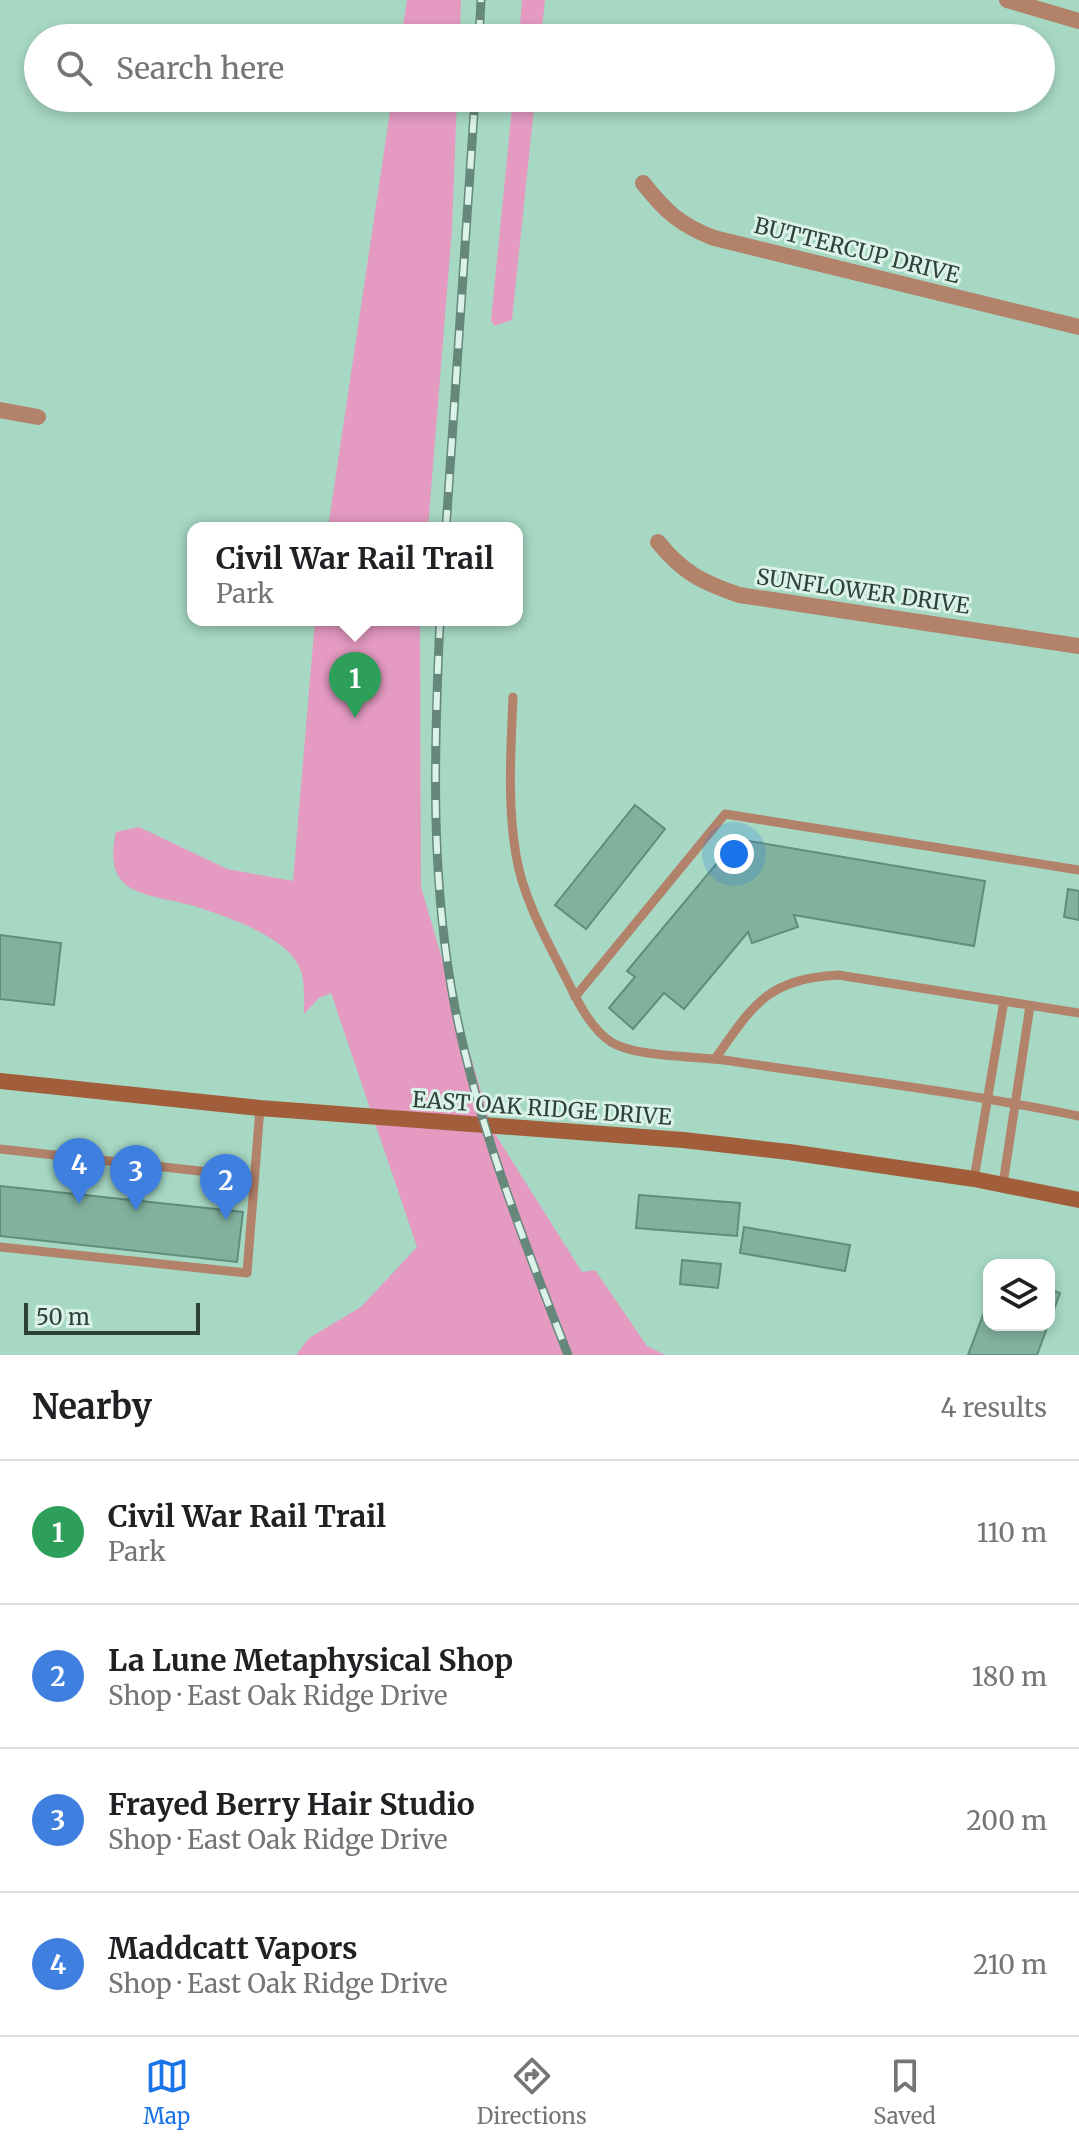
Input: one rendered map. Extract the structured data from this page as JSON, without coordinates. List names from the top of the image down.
{
  "streets": {
    "main road": ["EAST OAK RIDGE DRIVE"],
    "street": ["BUTTERCUP DRIVE", "SUNFLOWER DRIVE"]
  },
  "scale_bar": "50 m",
  "page": {
    "search": "Search here",
    "popup": ["Civil War Rail Trail", "Park"],
    "pins": [
      "1",
      "4",
      "3",
      "2"
    ],
    "scale": "50 m",
    "heading": ["Nearby", "4 results"],
    "list": [
      {
        "mark": "1",
        "name": "Civil War Rail Trail",
        "note": "Park",
        "value": "110 m"
      },
      {
        "mark": "2",
        "name": "La Lune Metaphysical Shop",
        "note": "Shop · East Oak Ridge Drive",
        "value": "180 m"
      },
      {
        "mark": "3",
        "name": "Frayed Berry Hair Studio",
        "note": "Shop · East Oak Ridge Drive",
        "value": "200 m"
      },
      {
        "mark": "4",
        "name": "Maddcatt Vapors",
        "note": "Shop · East Oak Ridge Drive",
        "value": "210 m"
      }
    ],
    "nav": ["Map", "Directions", "Saved"]
  }
}
